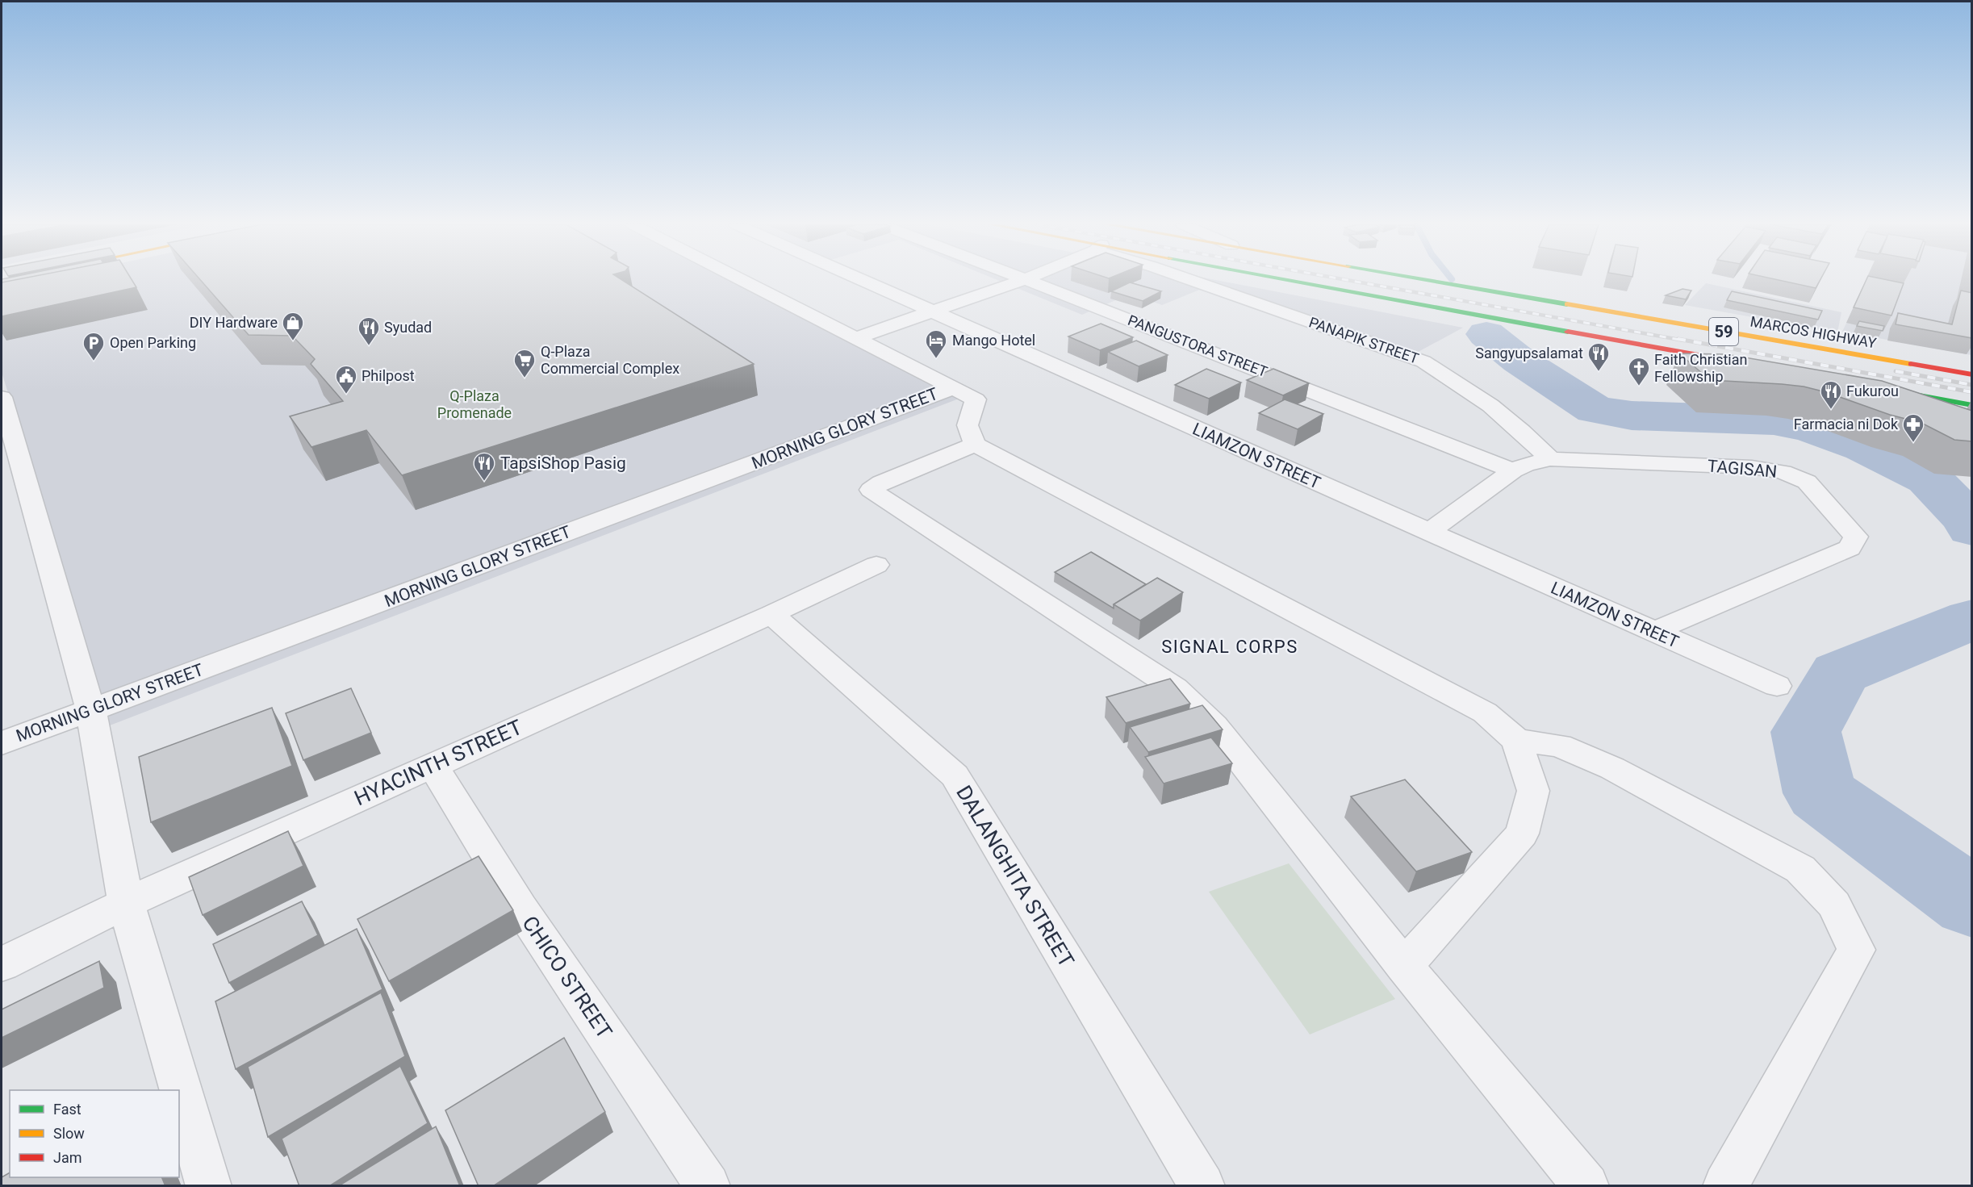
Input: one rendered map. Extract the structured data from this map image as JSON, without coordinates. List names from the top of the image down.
{
  "streets": {
    "main road": ["59", "MARCOS HIGHWAY"],
    "street": [
      "PANAPIK STREET",
      "PANGUSTORA STREET",
      "MORNING GLORY STREET",
      "LIAMZON STREET",
      "TAGISAN",
      "HYACINTH STREET",
      "DALANGHITA STREET",
      "CHICO STREET"
    ]
  },
  "crossings": [
    ["PANAPIK STREET", "TAGISAN"],
    ["PANGUSTORA STREET", "TAGISAN"],
    ["LIAMZON STREET", "TAGISAN"],
    ["HYACINTH STREET", "DALANGHITA STREET"],
    ["HYACINTH STREET", "CHICO STREET"]
  ],
  "districts": ["SIGNAL CORPS"],
  "parks": ["Q-Plaza Promenade"],
  "places": {
    "shop": ["DIY Hardware"],
    "restaurant": [
      "Syudad",
      "Sangyupsalamat",
      "Fukurou",
      "TapsiShop Pasig"
    ],
    "hotel": ["Mango Hotel"],
    "parking": ["Open Parking"],
    "supermarket": ["Q-Plaza Commercial Complex"],
    "church": ["Faith Christian Fellowship"],
    "public building": ["Philpost"],
    "pharmacy": ["Farmacia ni Dok"]
  },
  "legend": ["Fast", "Slow", "Jam"]
}
